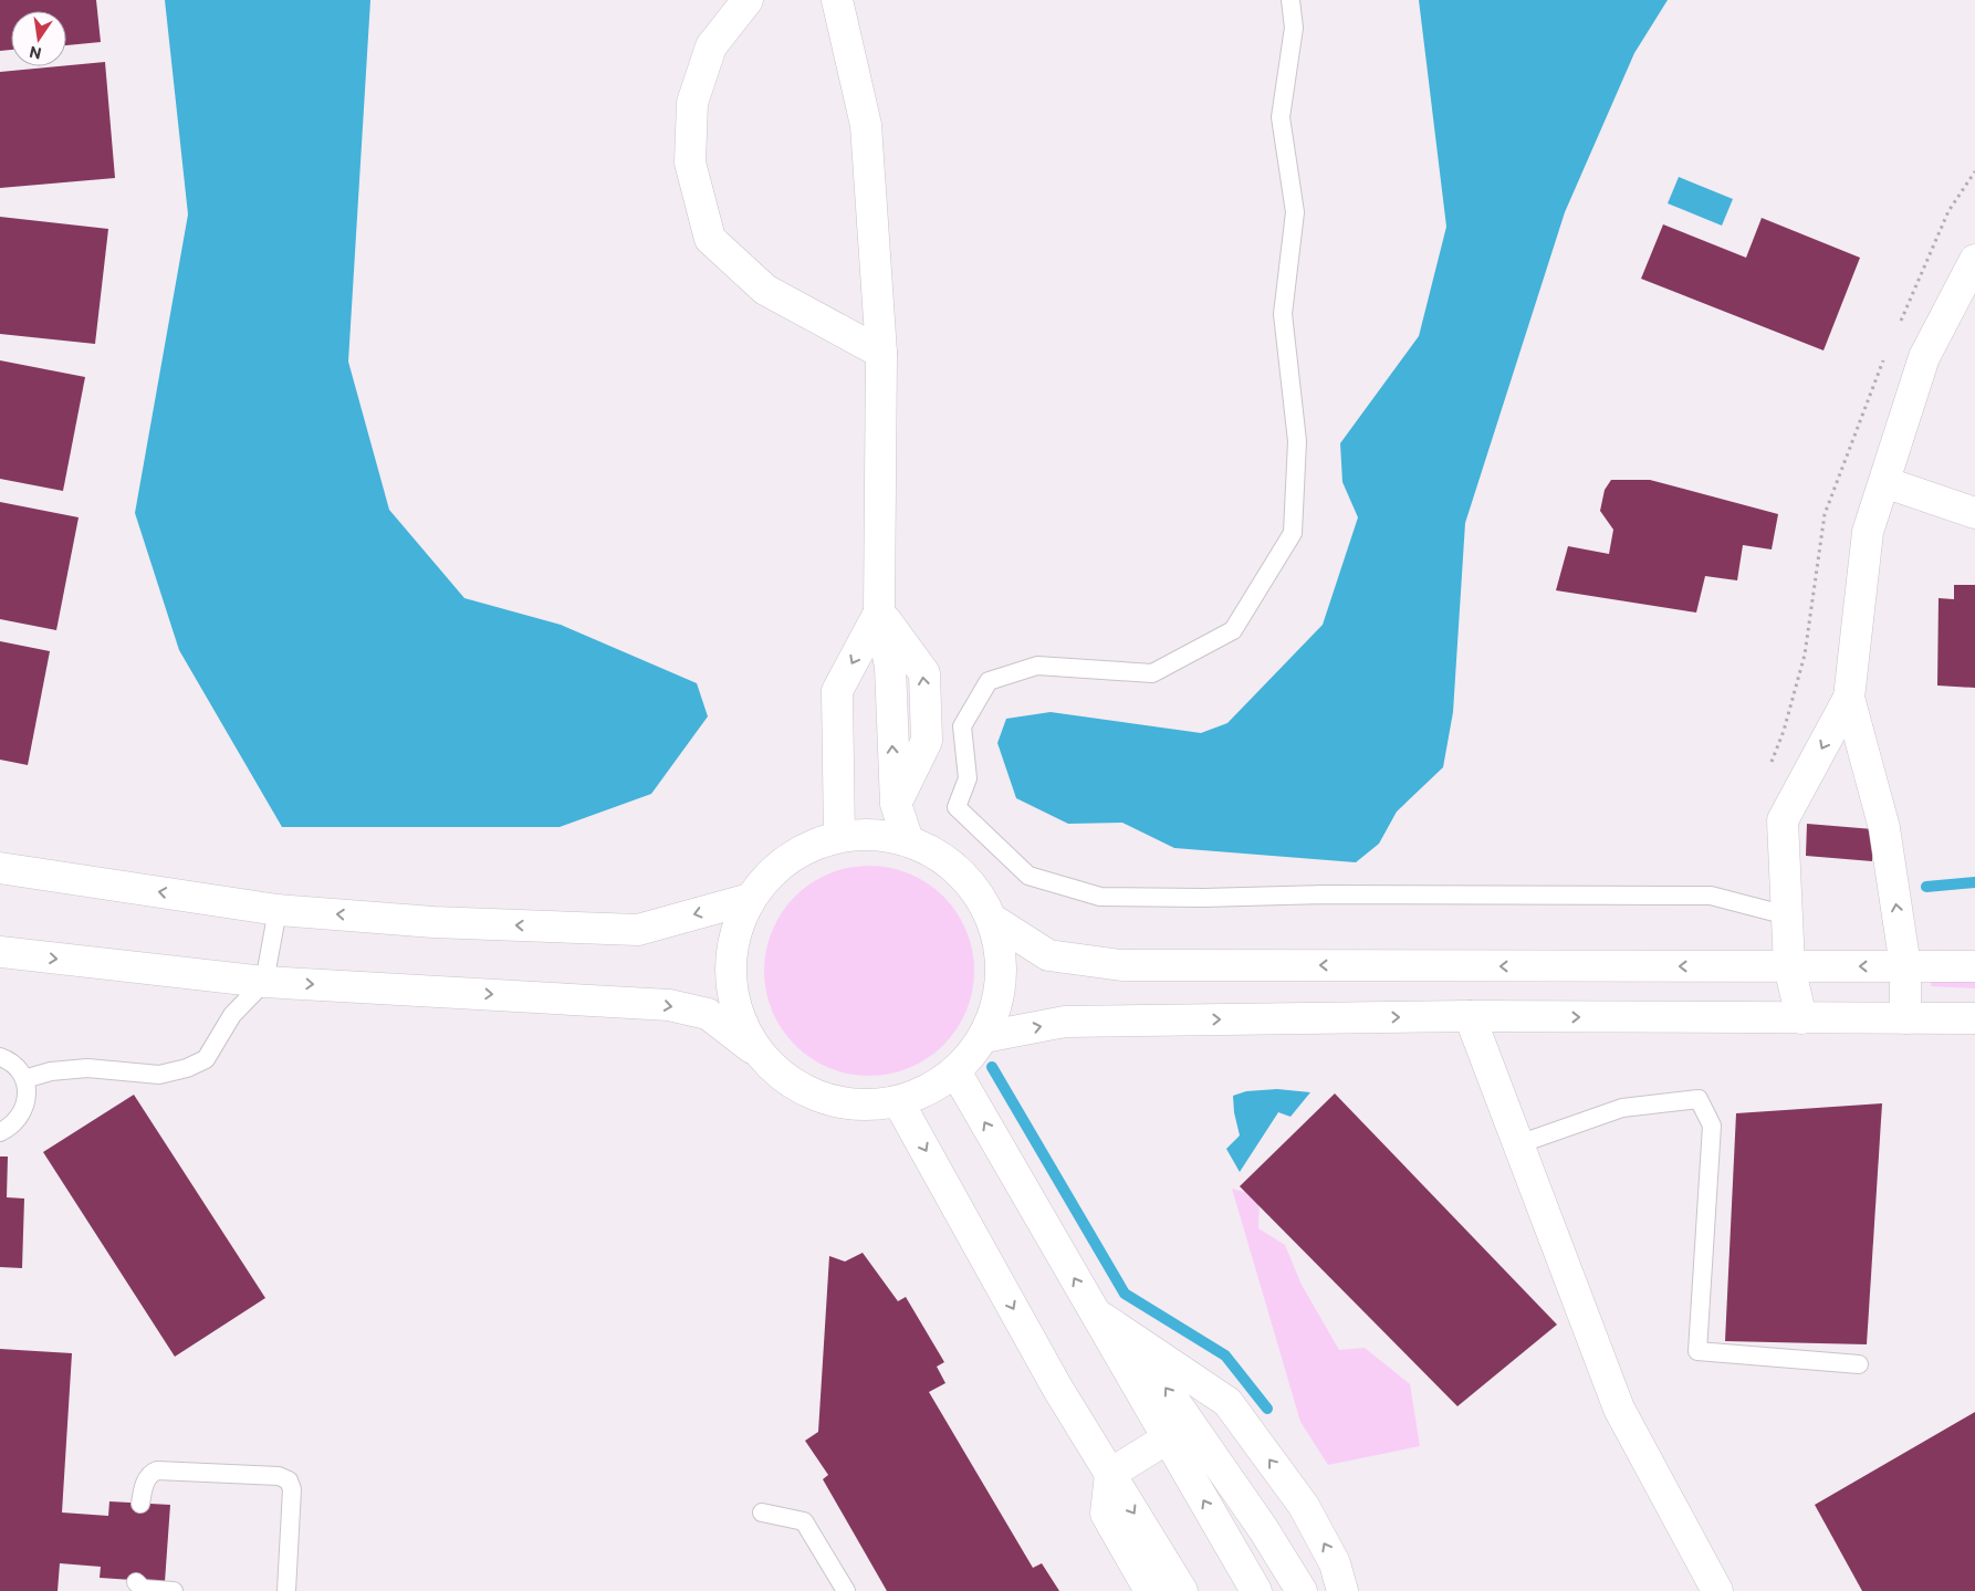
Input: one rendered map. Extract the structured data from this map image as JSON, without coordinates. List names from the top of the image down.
{
  "north": "bottom"
}
